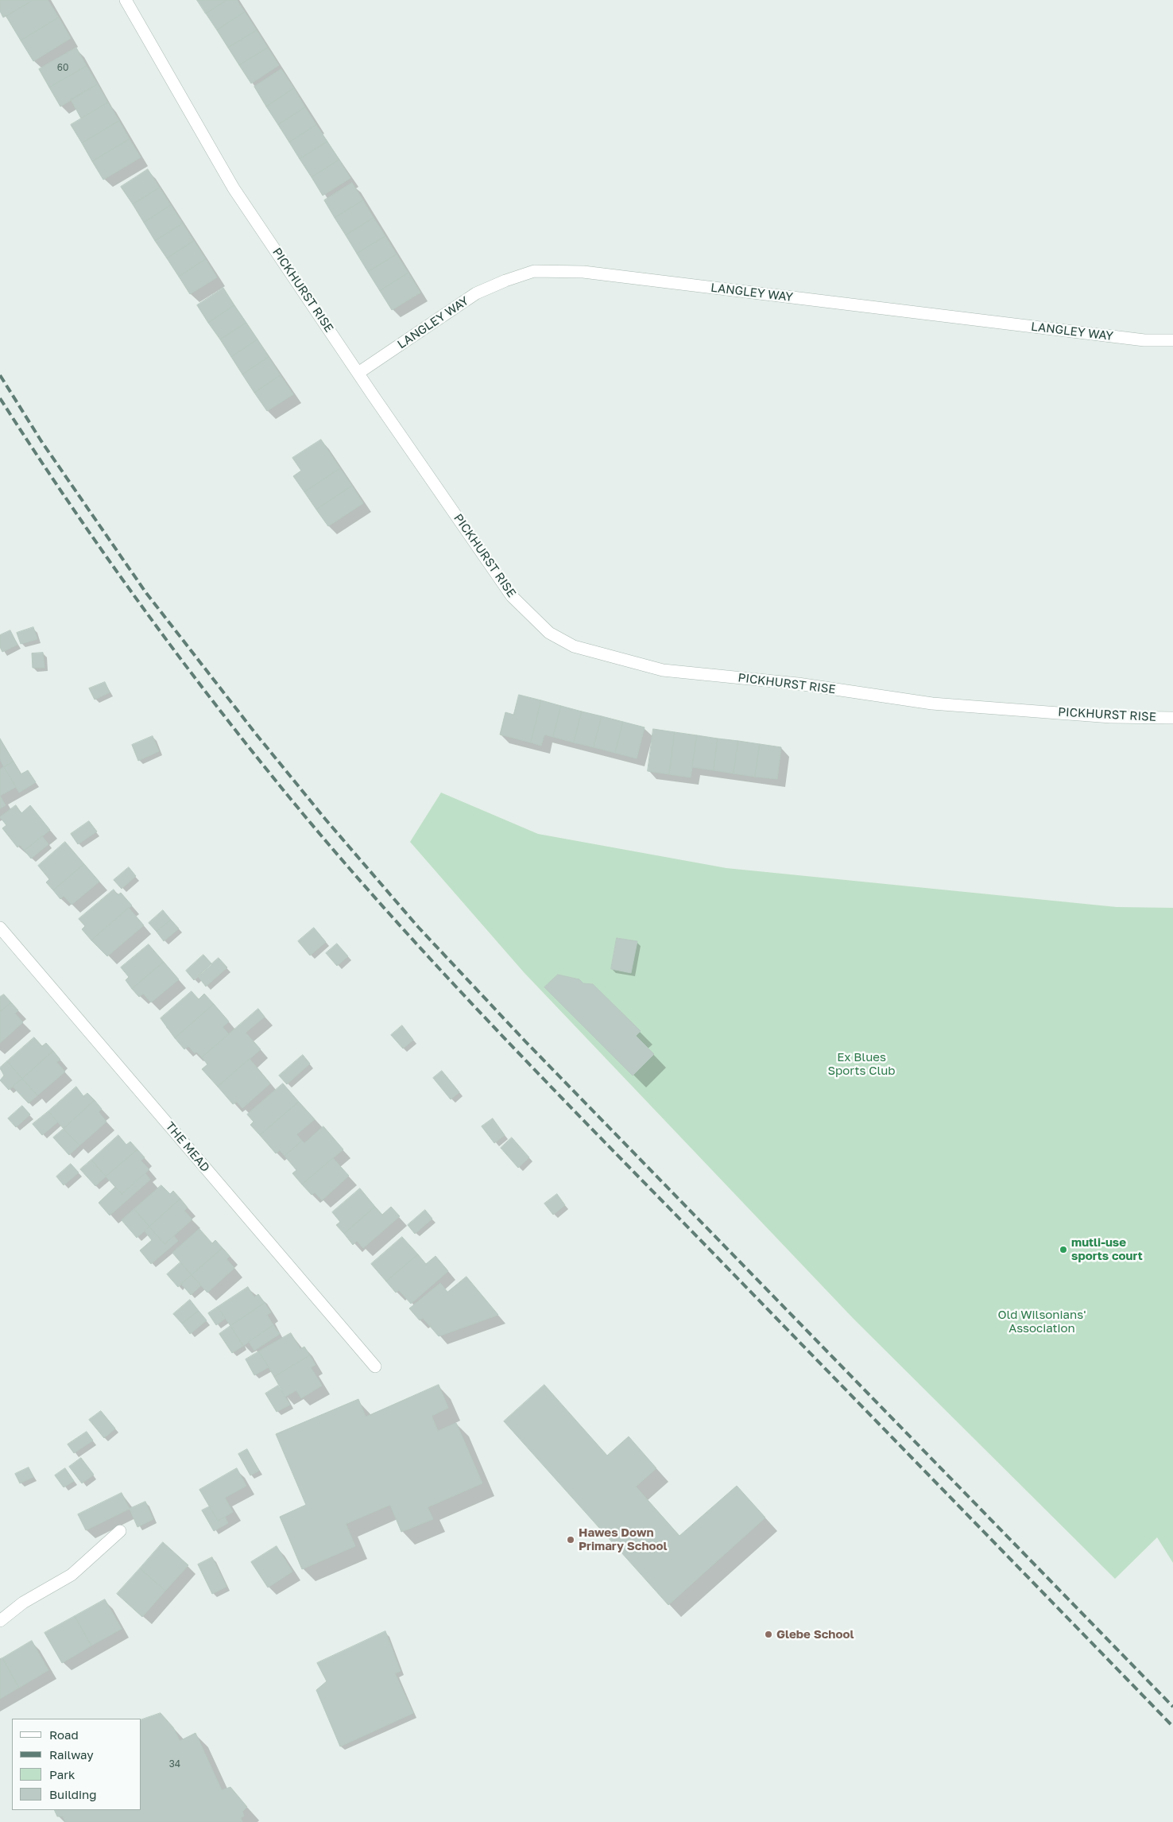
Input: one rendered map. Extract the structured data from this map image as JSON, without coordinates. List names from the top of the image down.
{
  "streets": {
    "street": ["PICKHURST RISE", "LANGLEY WAY", "THE MEAD"]
  },
  "crossings": [
    ["PICKHURST RISE", "LANGLEY WAY"]
  ],
  "parks": ["Ex Blues Sports Club", "Old Wilsonians' Association"],
  "places": ["mutli-use sports court", "Hawes Down Primary School", "Glebe School"],
  "house_numbers": ["60", "34"],
  "legend": [
    "Road",
    "Railway",
    "Park",
    "Building"
  ]
}
